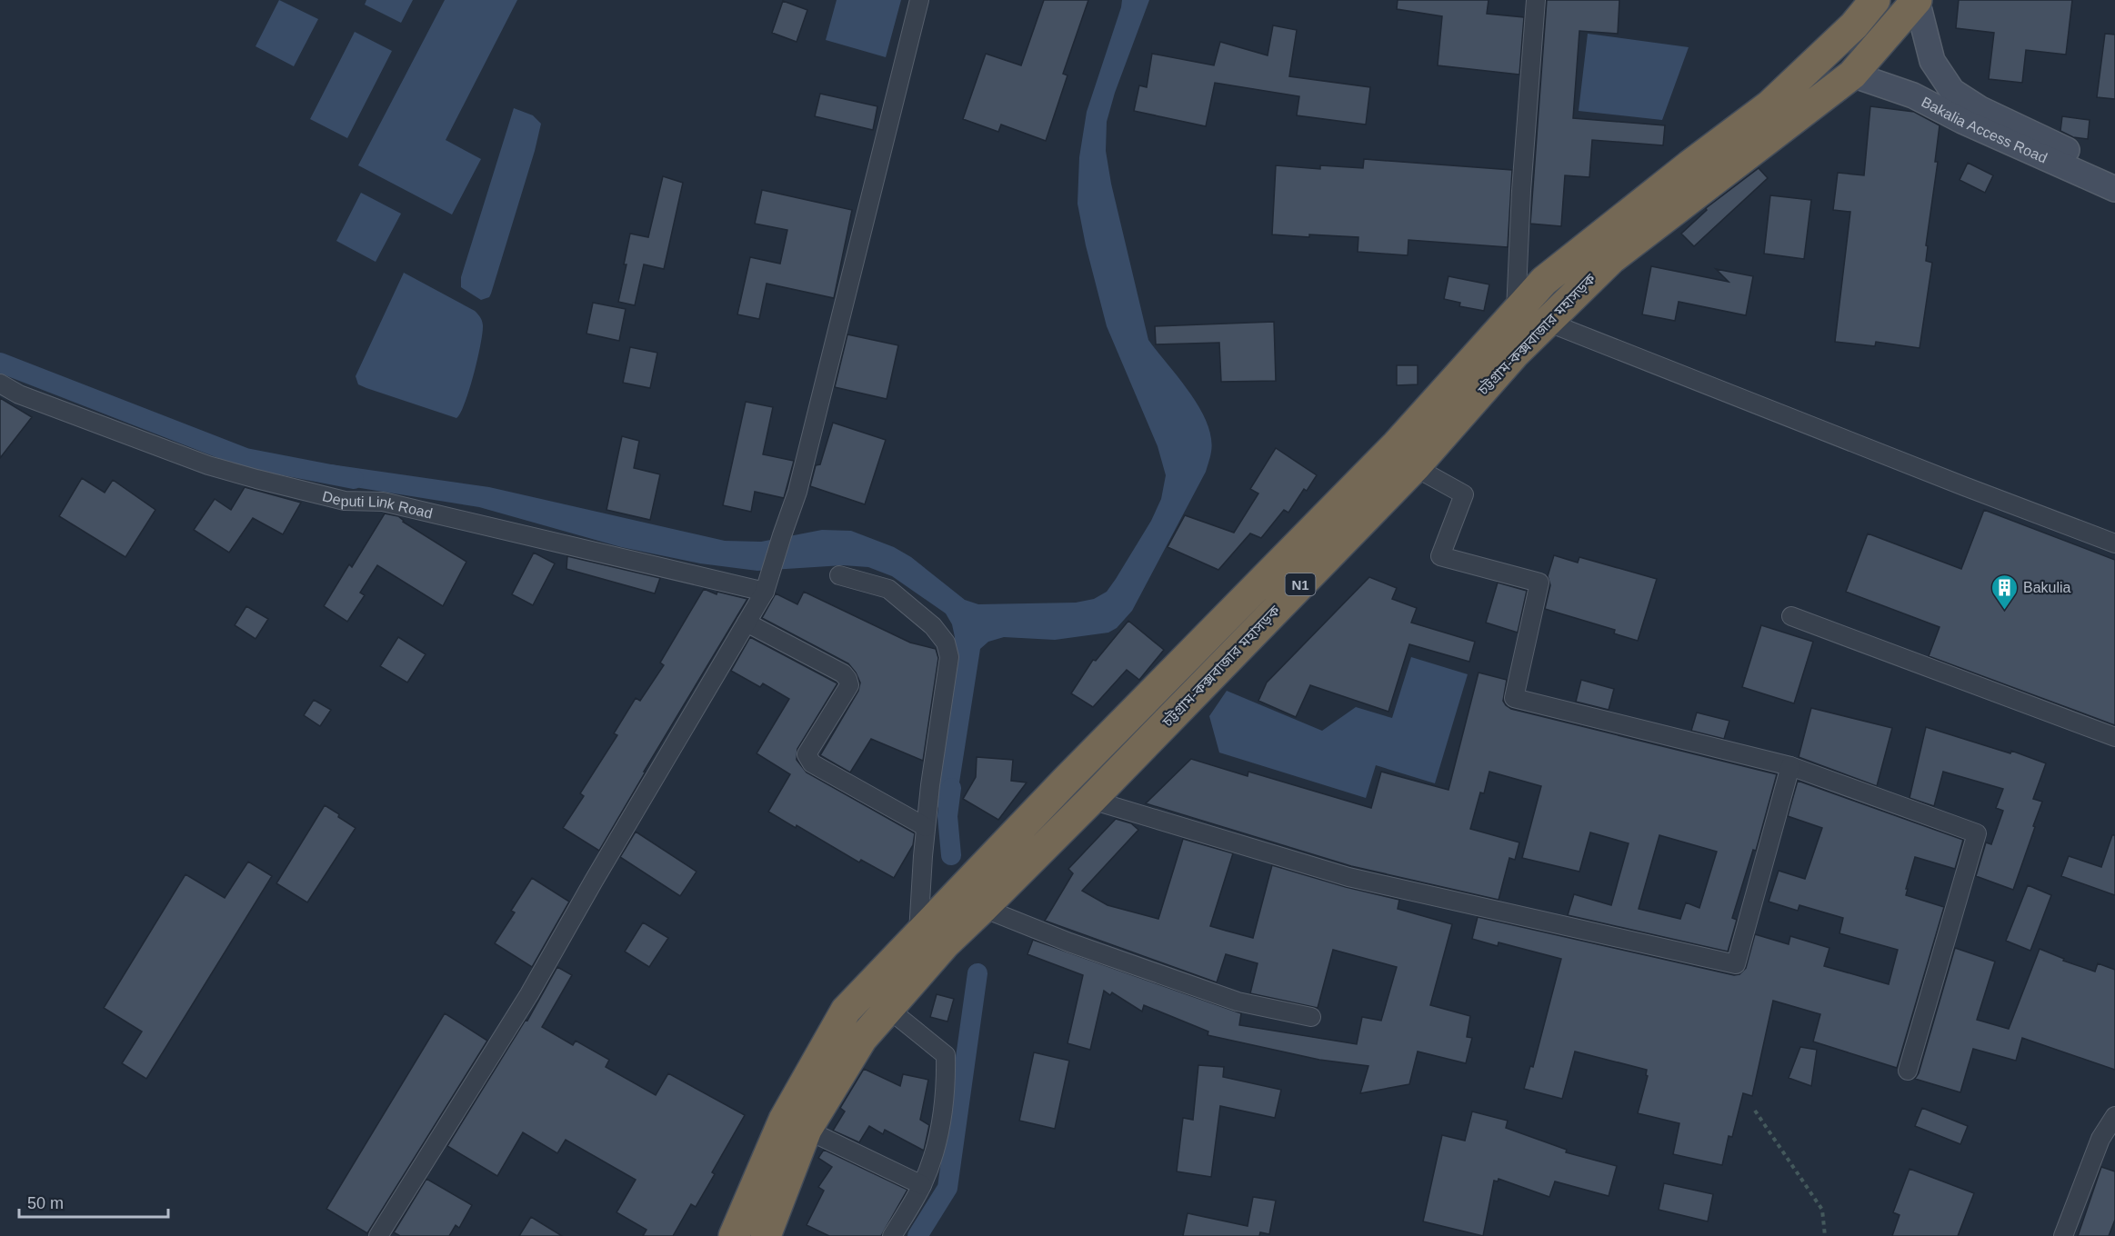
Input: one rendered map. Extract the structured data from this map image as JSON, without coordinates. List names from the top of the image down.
{
  "streets": {
    "highway": ["চট্টগ্রাম-কক্সবাজার মহাসড়ক", "N1"],
    "street": ["Bakalia Access Road", "Deputi Link Road"]
  },
  "crossings": [
    ["Bakalia Access Road", "চট্টগ্রাম-কক্সবাজার মহাসড়ক"]
  ],
  "places": {
    "building": ["Bakulia"]
  },
  "scale_bar": "50 m"
}
